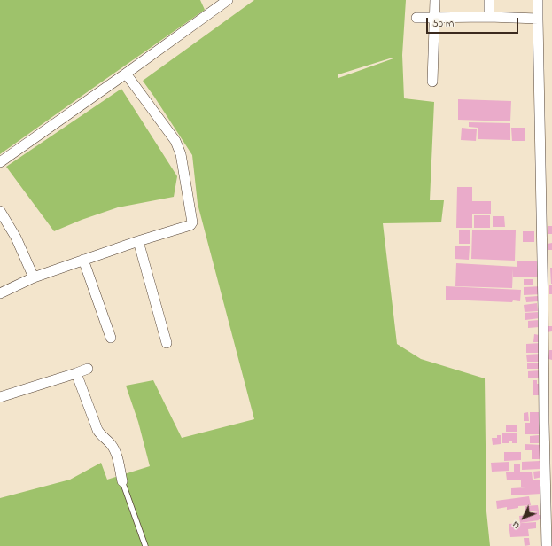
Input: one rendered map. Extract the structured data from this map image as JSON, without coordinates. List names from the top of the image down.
{
  "scale_bar": "50 m",
  "north": "bottom left"
}
